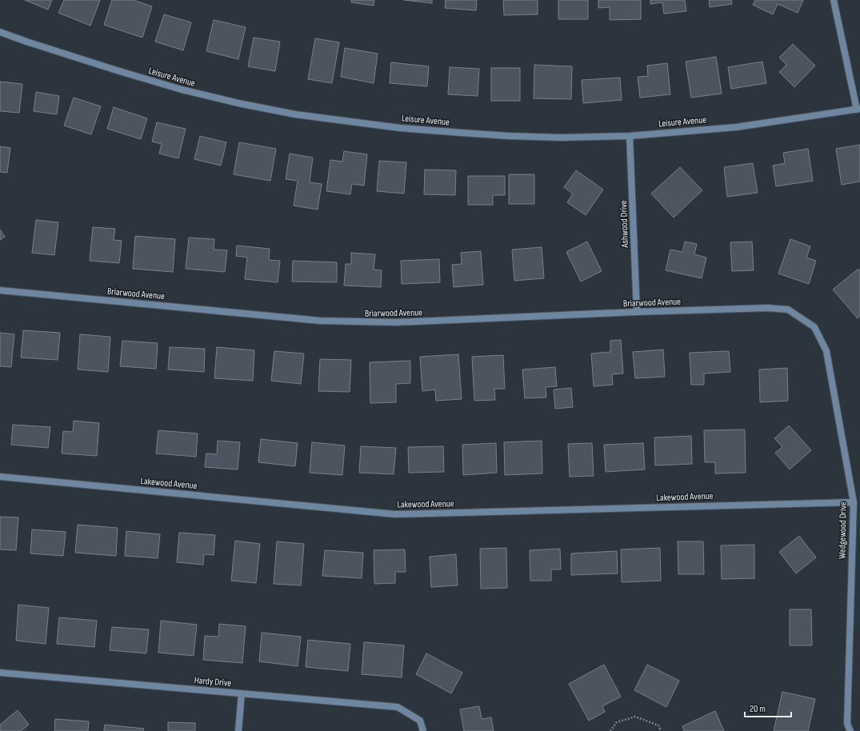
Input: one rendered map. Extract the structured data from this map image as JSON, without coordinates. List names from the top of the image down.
{
  "streets": {
    "street": [
      "Leisure Avenue",
      "Ashwood Drive",
      "Briarwood Avenue",
      "Lakewood Avenue",
      "Wedgewood Drive",
      "Hardy Drive"
    ]
  },
  "crossings": [
    ["Leisure Avenue", "Ashwood Drive"],
    ["Ashwood Drive", "Briarwood Avenue"],
    ["Briarwood Avenue", "Wedgewood Drive"],
    ["Lakewood Avenue", "Wedgewood Drive"]
  ],
  "scale_bar": "20 m"
}
